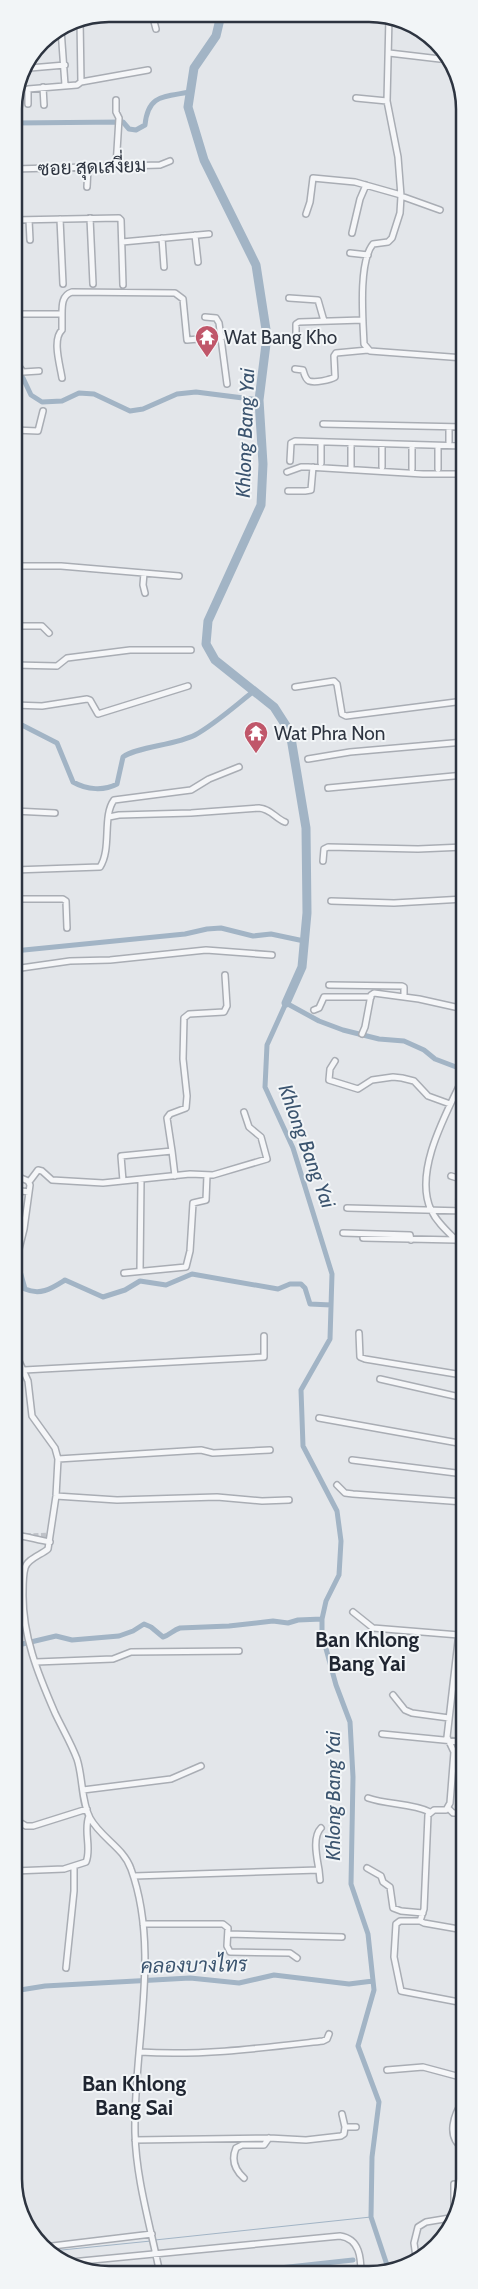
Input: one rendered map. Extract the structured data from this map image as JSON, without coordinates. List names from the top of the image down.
{
  "streets": {
    "street": ["ซอย สุดเสงี่ยม"]
  },
  "districts": ["Ban Khlong Bang Yai", "Ban Khlong Bang Sai"],
  "water": ["Khlong Bang Yai", "คลองบางไทร"],
  "places": {
    "temple": ["Wat Bang Kho", "Wat Phra Non"]
  }
}
